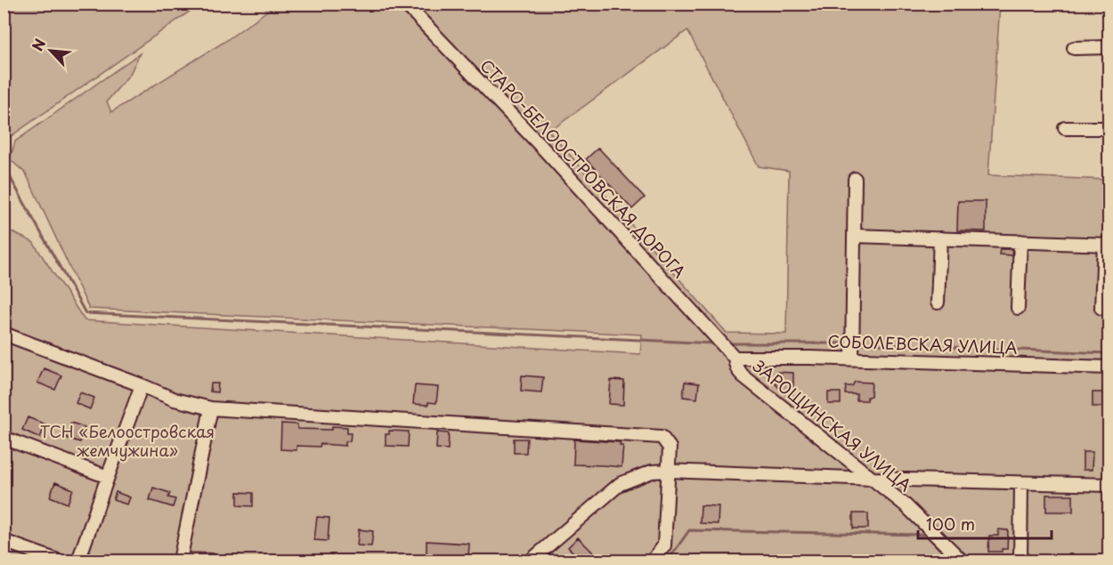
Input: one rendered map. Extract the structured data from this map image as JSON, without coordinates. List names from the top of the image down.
{
  "streets": {
    "street": ["СТАРО-БЕЛООСТРОВСКАЯ ДОРОГА", "СОБОЛЕВСКАЯ УЛИЦА", "ЗАРОЩИНСКАЯ УЛИЦА"]
  },
  "crossings": [
    ["СТАРО-БЕЛООСТРОВСКАЯ ДОРОГА", "СОБОЛЕВСКАЯ УЛИЦА"],
    ["СТАРО-БЕЛООСТРОВСКАЯ ДОРОГА", "ЗАРОЩИНСКАЯ УЛИЦА"],
    ["СОБОЛЕВСКАЯ УЛИЦА", "ЗАРОЩИНСКАЯ УЛИЦА"]
  ],
  "parks": ["ТСН «Белоостровская жемчужина»"],
  "scale_bar": "100 m",
  "north": "top left"
}
